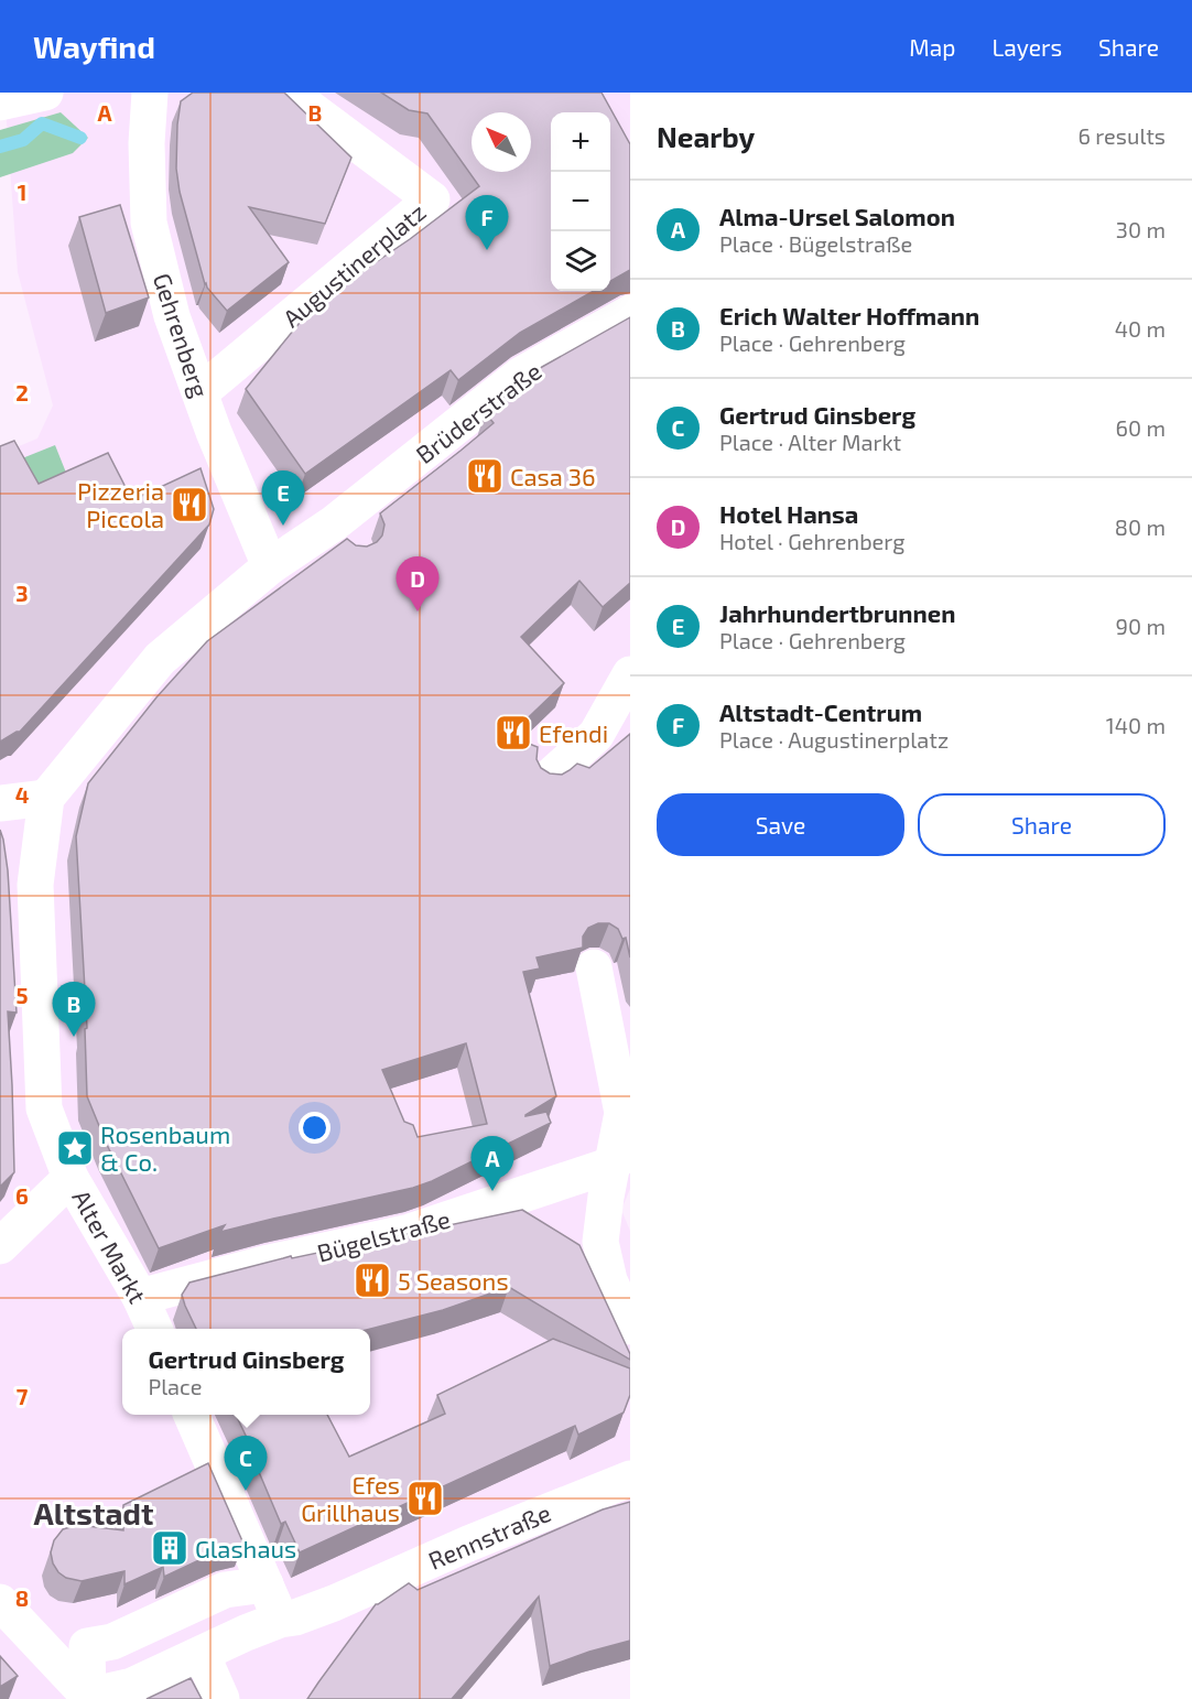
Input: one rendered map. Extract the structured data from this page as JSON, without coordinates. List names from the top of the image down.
{
  "streets": {
    "street": [
      "Augustinerplatz",
      "Gehrenberg",
      "Brüderstraße",
      "Bügelstraße",
      "Alter Markt",
      "Rennstraße"
    ]
  },
  "crossings": [
    ["Augustinerplatz", "Gehrenberg"],
    ["Gehrenberg", "Brüderstraße"],
    ["Bügelstraße", "Alter Markt"]
  ],
  "districts": ["Altstadt"],
  "places": {
    "restaurant": [
      "Casa 36",
      "Pizzeria Piccola",
      "Efendi",
      "5 Seasons",
      "Efes Grillhaus"
    ],
    "place": ["Rosenbaum & Co."],
    "building": ["Glashaus"]
  },
  "north": "top left",
  "page": {
    "header": "Wayfind",
    "nav": ["Map", "Layers", "Share"],
    "heading": ["Nearby", "6 results"],
    "map_buttons": ["+", "−"],
    "list": [
      {
        "mark": "A",
        "name": "Alma-Ursel Salomon",
        "note": "Place · Bügelstraße",
        "value": "30 m"
      },
      {
        "mark": "B",
        "name": "Erich Walter Hoffmann",
        "note": "Place · Gehrenberg",
        "value": "40 m"
      },
      {
        "mark": "C",
        "name": "Gertrud Ginsberg",
        "note": "Place · Alter Markt",
        "value": "60 m"
      },
      {
        "mark": "D",
        "name": "Hotel Hansa",
        "note": "Hotel · Gehrenberg",
        "value": "80 m"
      },
      {
        "mark": "E",
        "name": "Jahrhundertbrunnen",
        "note": "Place · Gehrenberg",
        "value": "90 m"
      },
      {
        "mark": "F",
        "name": "Altstadt-Centrum",
        "note": "Place · Augustinerplatz",
        "value": "140 m"
      }
    ],
    "pins": [
      "F",
      "E",
      "D",
      "B",
      "A",
      "C"
    ],
    "buttons": ["Save", "Share"],
    "popup": ["Gertrud Ginsberg", "Place"]
  },
  "grid": {
    "columns": ["A", "B"],
    "rows": [
      "1",
      "2",
      "3",
      "4",
      "5",
      "6",
      "7",
      "8"
    ]
  }
}
